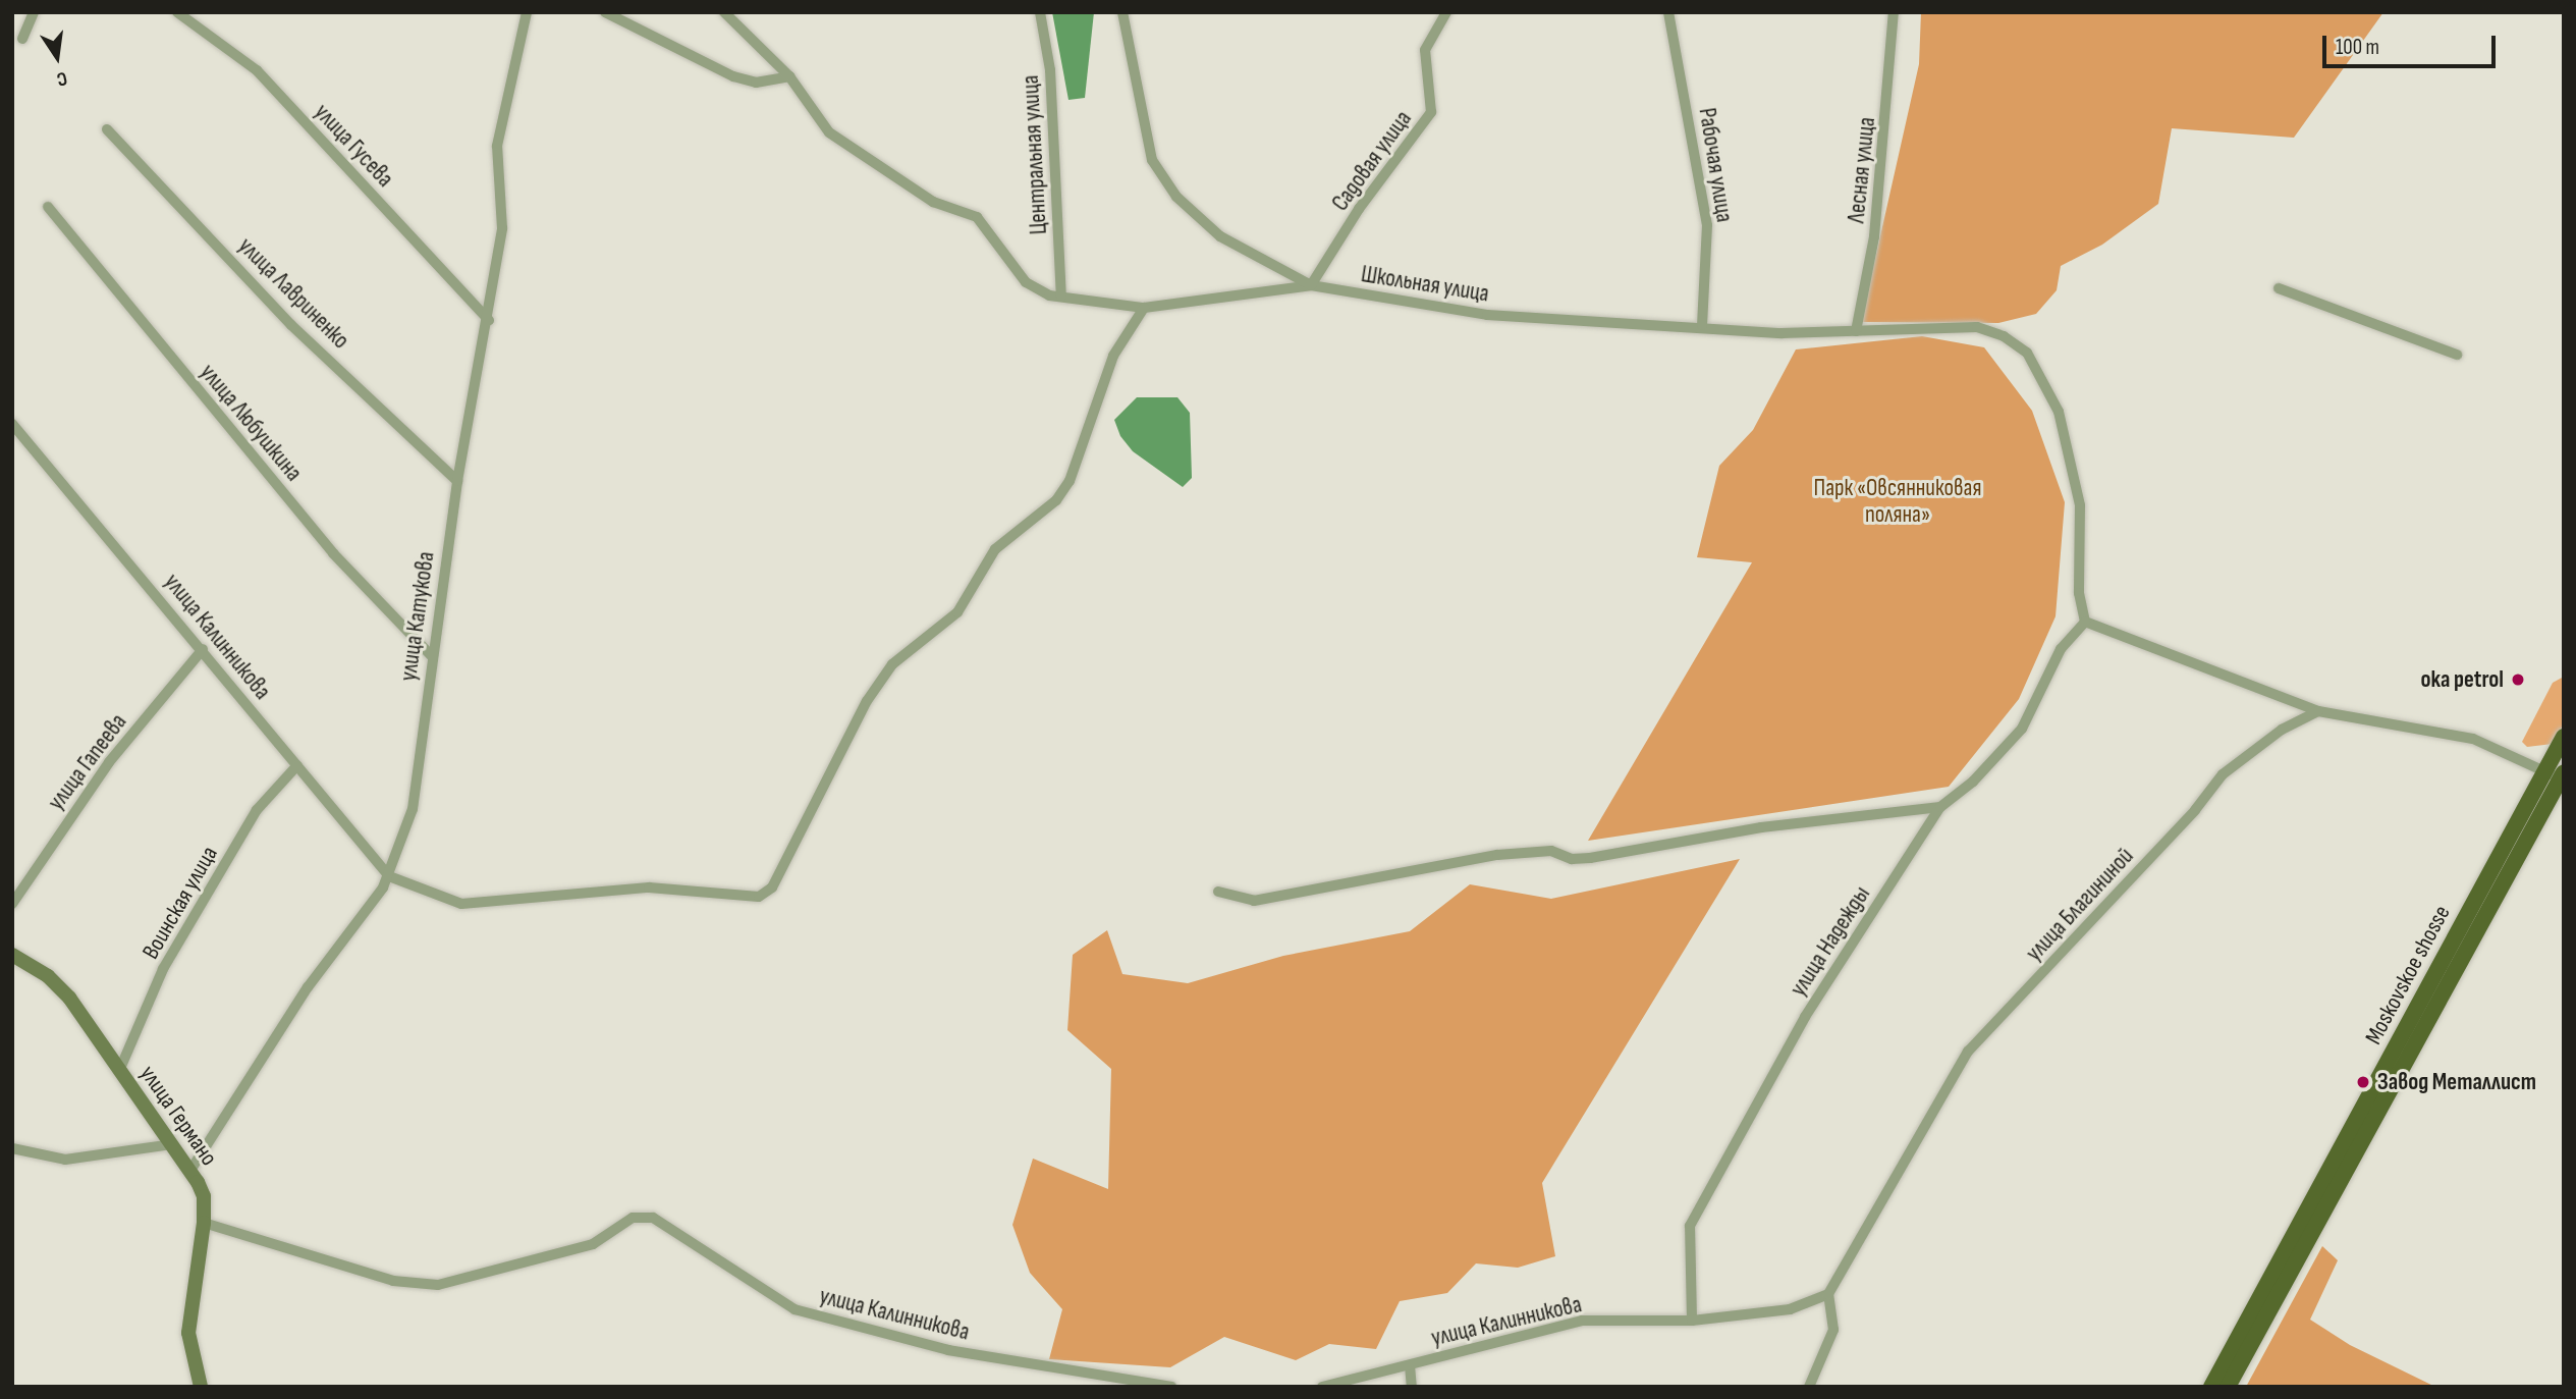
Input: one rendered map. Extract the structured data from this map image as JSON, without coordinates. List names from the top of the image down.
{
  "streets": {
    "main road": ["Moskovskoe shosse", "улица Германо"],
    "street": [
      "улица Гусева",
      "Центральная улица",
      "Садовая улица",
      "Рабочая улица",
      "Лесная улица",
      "Школьная улица",
      "улица Лавриненко",
      "улица Любушкина",
      "улица Катукова",
      "улица Калинникова",
      "улица Гапеева",
      "Воинская улица",
      "улица Благининой",
      "улица Надежды"
    ]
  },
  "crossings": [
    ["улица Гусева", "улица Катукова"],
    ["Центральная улица", "Школьная улица"],
    ["Садовая улица", "Школьная улица"],
    ["Рабочая улица", "Школьная улица"],
    ["Лесная улица", "Школьная улица"],
    ["Школьная улица", "улица Надежды"],
    ["улица Лавриненко", "улица Катукова"],
    ["улица Любушкина", "улица Катукова"],
    ["улица Катукова", "улица Калинникова"],
    ["улица Катукова", "улица Германо"],
    ["улица Калинникова", "улица Гапеева"],
    ["улица Калинникова", "Воинская улица"],
    ["улица Калинникова", "улица Благининой"],
    ["улица Калинникова", "улица Надежды"],
    ["улица Калинникова", "улица Германо"],
    ["Воинская улица", "улица Германо"]
  ],
  "parks": ["Парк «Овсянниковая поляна»"],
  "places": ["oka petrol", "Завод Металлист"],
  "scale_bar": "100 m",
  "north": "bottom"
}
